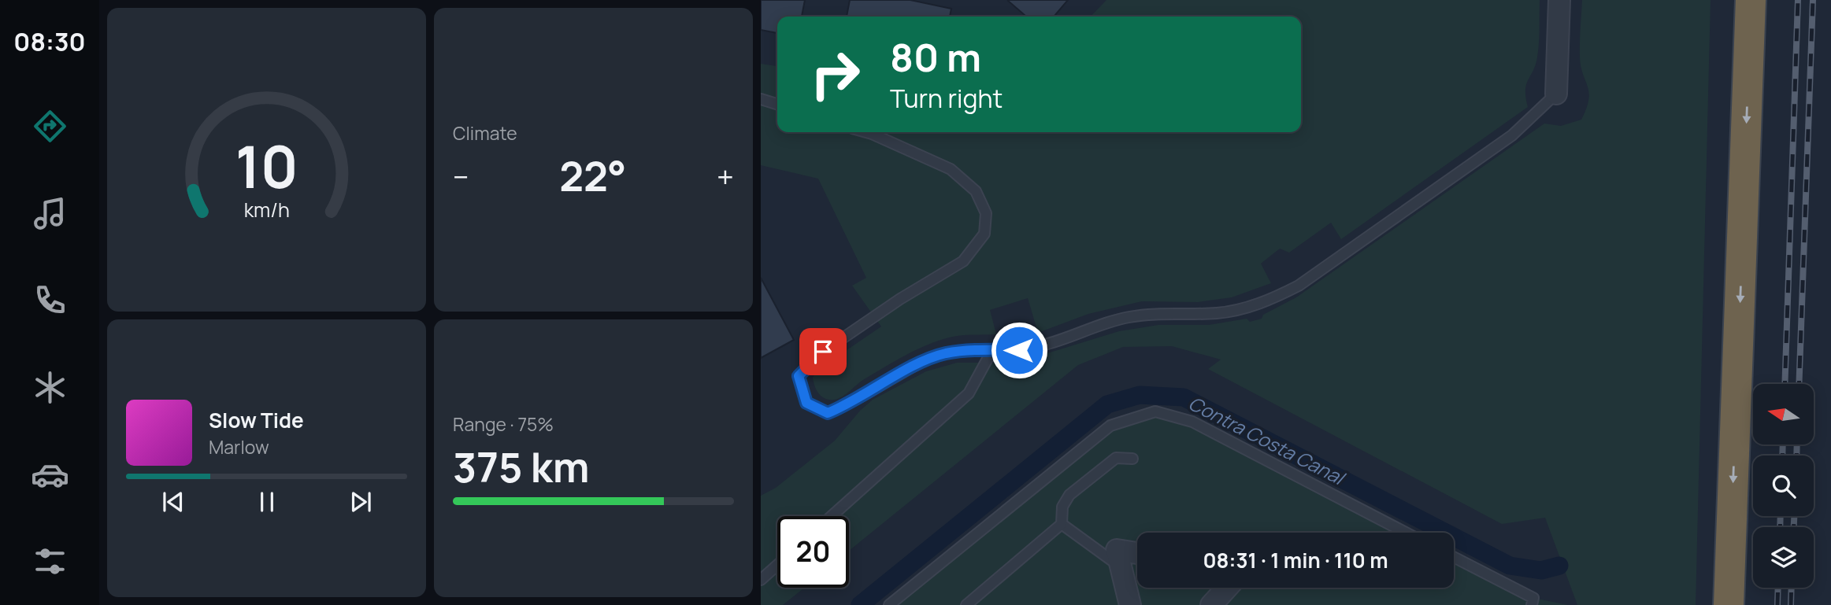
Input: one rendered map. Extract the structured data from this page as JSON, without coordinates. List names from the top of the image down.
{
  "water": ["Contra Costa Canal"],
  "north": "left",
  "page": {
    "tabs": "08:30",
    "tile": [
      "Climate",
      ["Range · 75%", "375 km"]
    ],
    "turn": ["80 m", "Turn right"],
    "heat": ["−", "22°", "+"],
    "song": ["Slow Tide", "Marlow"],
    "limit": "20",
    "trip": "08:31 · 1 min · 110 m",
    "gauge": ["10", "km/h"]
  }
}
